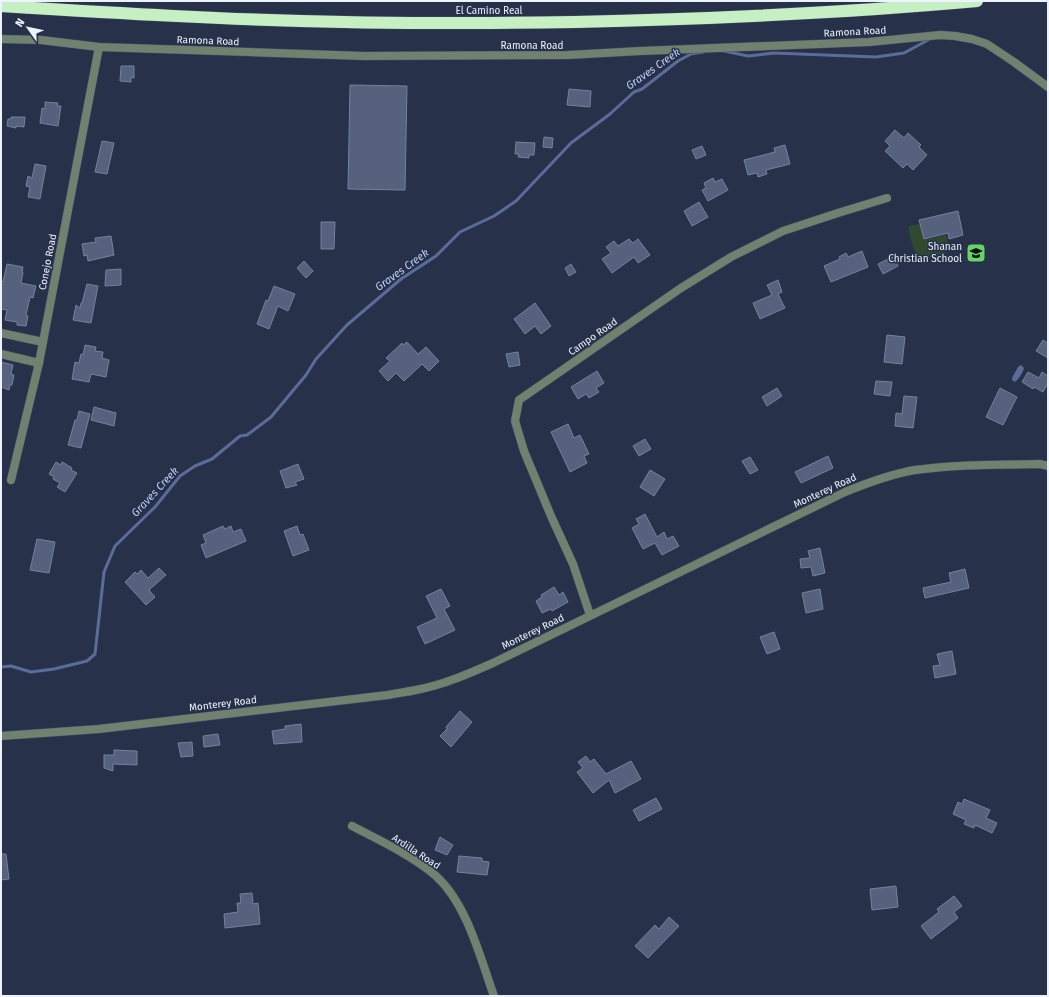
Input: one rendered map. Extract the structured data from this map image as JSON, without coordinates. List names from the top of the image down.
{
  "streets": {
    "highway": ["El Camino Real"],
    "street": [
      "Ramona Road",
      "Conejo Road",
      "Campo Road",
      "Monterey Road",
      "Ardilla Road"
    ]
  },
  "crossings": [
    ["Ramona Road", "Conejo Road"],
    ["Campo Road", "Monterey Road"]
  ],
  "water": ["Graves Creek"],
  "places": {
    "school or university": ["Shanan Christian School"]
  },
  "north": "top left"
}
